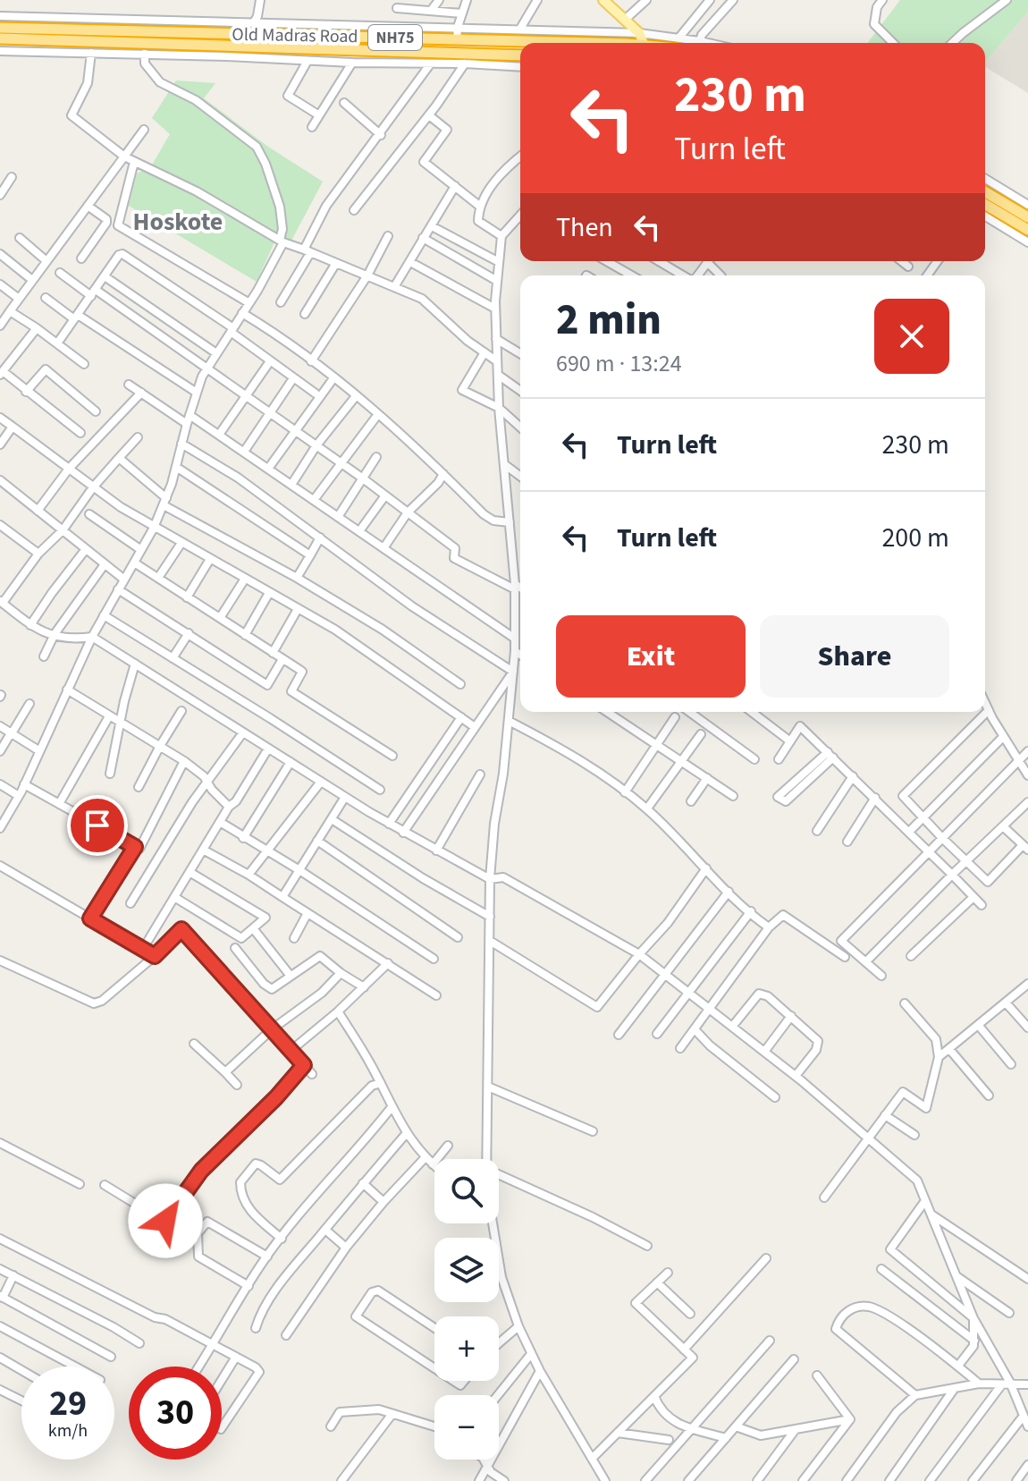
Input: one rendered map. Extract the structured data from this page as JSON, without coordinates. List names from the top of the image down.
{
  "streets": {
    "highway": ["Old Madras Road", "NH75"]
  },
  "districts": ["Hoskote"],
  "page": {
    "turn": ["230 m", "Turn left"],
    "then": "Then",
    "heading": ["2 min", "690 m · 13:24"],
    "list": [
      {
        "name": "Turn left",
        "value": "230 m"
      },
      {
        "name": "Turn left",
        "value": "200 m"
      }
    ],
    "buttons": ["Exit", "Share"],
    "map_buttons": ["+", "−"],
    "speed": "29 km/h",
    "limit": "30"
  }
}
